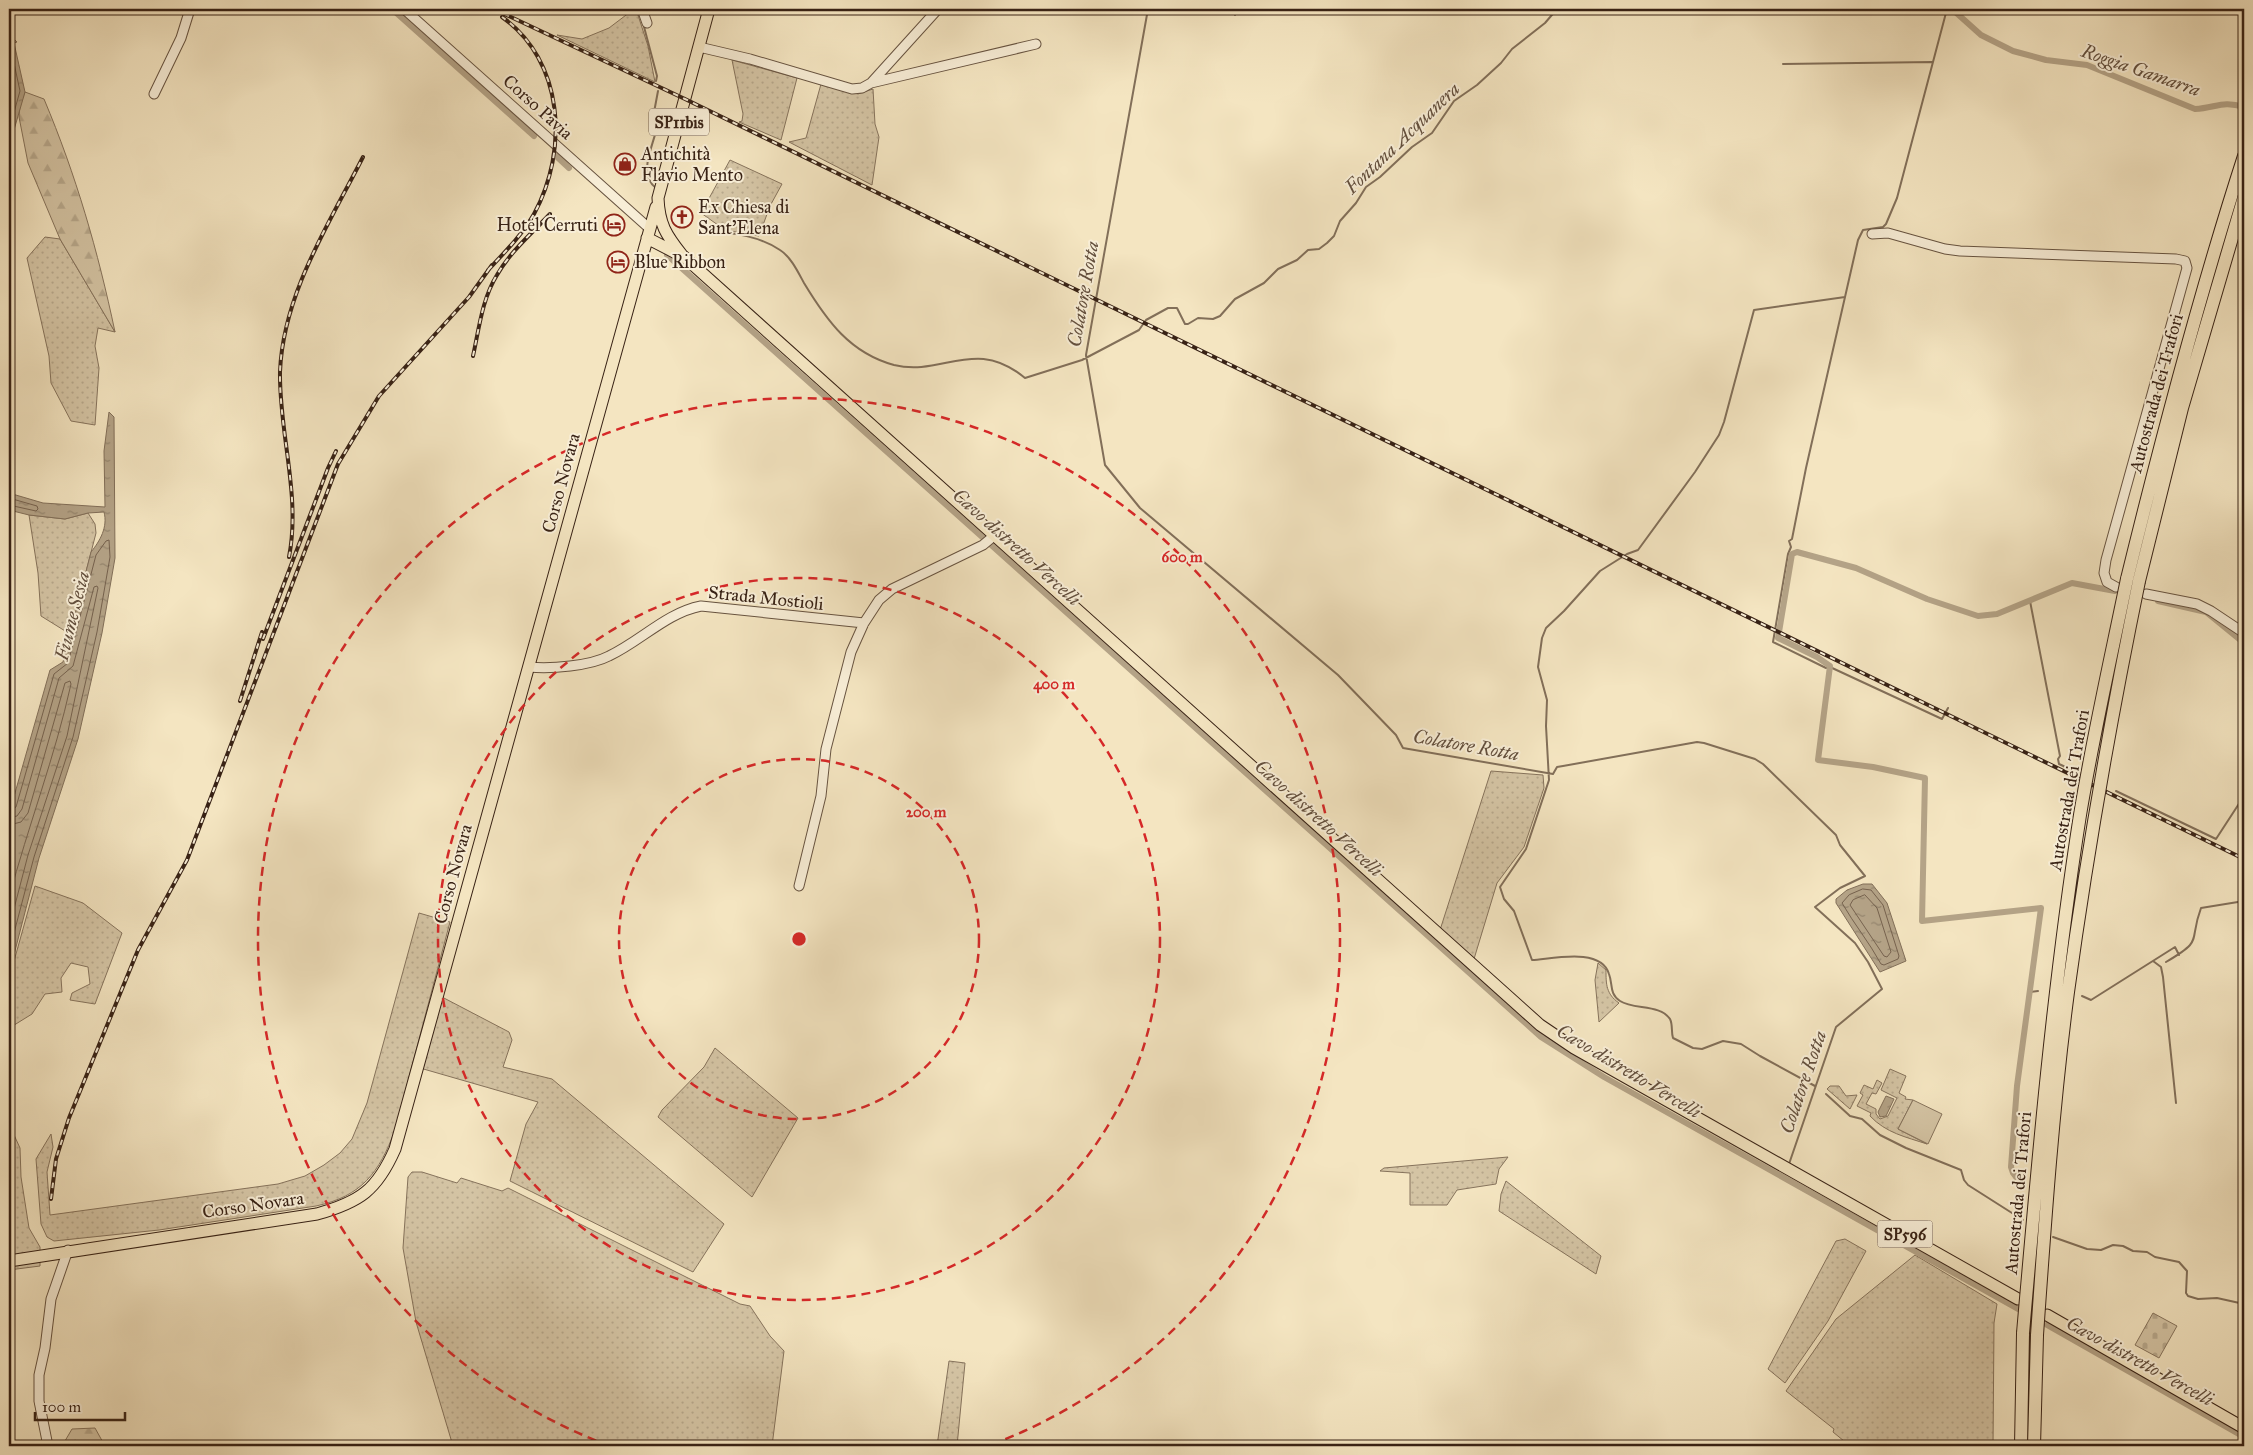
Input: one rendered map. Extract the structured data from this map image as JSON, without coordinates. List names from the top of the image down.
{
  "streets": {
    "highway": ["Autostrada dei Trafori"],
    "main road": ["SP11bis", "Corso Novara", "SP596"],
    "street": ["Corso Pavia", "Strada Mostioli"]
  },
  "crossings": [
    ["Corso Pavia", "Corso Novara"],
    ["SP11bis", "Corso Novara"],
    ["Corso Novara", "Strada Mostioli"]
  ],
  "water": [
    "Roggia Gamarra",
    "Fontana Acquanera",
    "Colatore Rotta",
    "Cavo distretto Vercelli",
    "Fiume Sesia"
  ],
  "places": {
    "shop": ["Antichità Flavio Mento"],
    "church": ["Ex Chiesa di Sant'Elena"],
    "hotel": ["Hotel Cerruti", "Blue Ribbon"]
  },
  "scale_bar": "100 m",
  "rings": ["600 m", "400 m", "200 m"]
}
